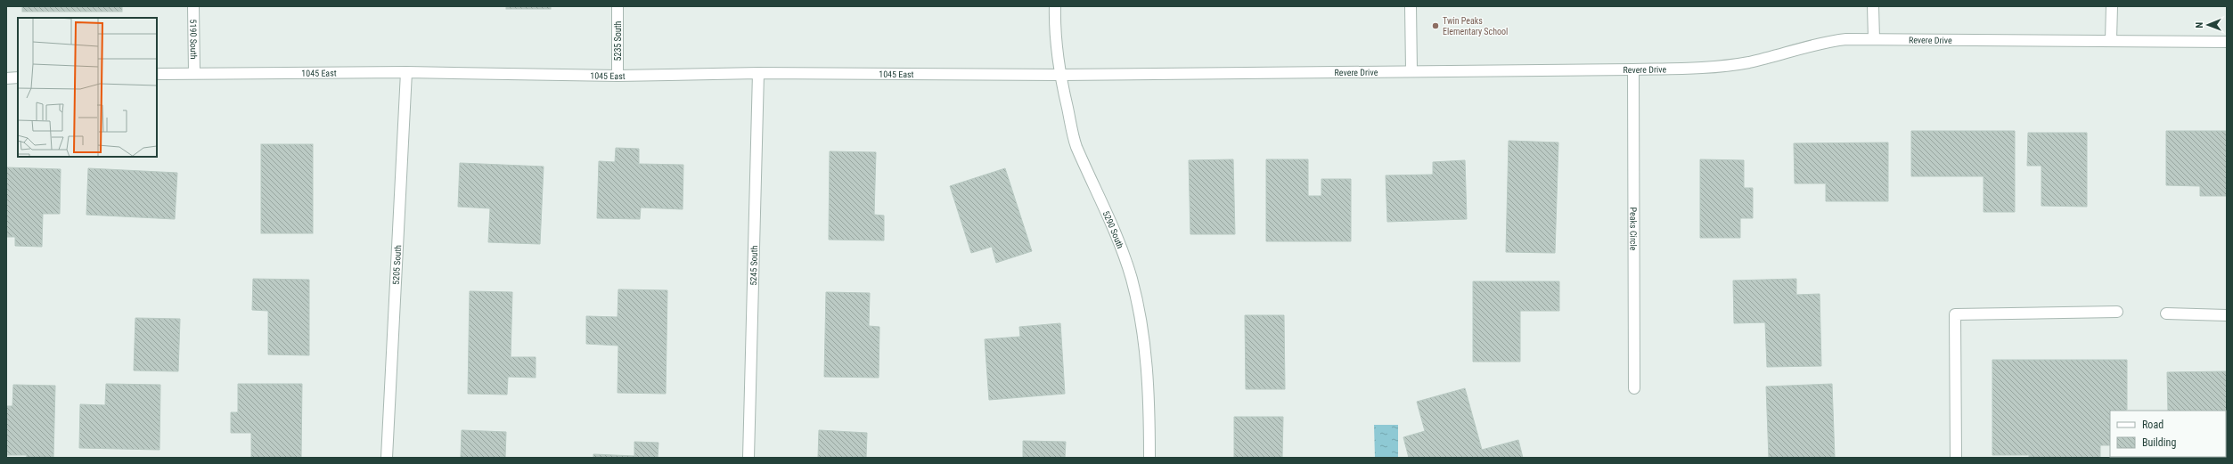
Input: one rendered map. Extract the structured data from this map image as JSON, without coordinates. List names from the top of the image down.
{
  "streets": {
    "street": [
      "5190 South",
      "Revere Drive",
      "5235 South",
      "1045 East",
      "Peaks Circle",
      "5290 South",
      "5205 South",
      "5245 South"
    ]
  },
  "crossings": [
    ["5190 South", "1045 East"],
    ["Revere Drive", "1045 East"],
    ["Revere Drive", "Peaks Circle"],
    ["Revere Drive", "5290 South"],
    ["5235 South", "1045 East"],
    ["1045 East", "5290 South"],
    ["1045 East", "5205 South"],
    ["1045 East", "5245 South"]
  ],
  "places": ["Twin Peaks Elementary School"],
  "legend": ["Road", "Building"],
  "north": "left"
}
